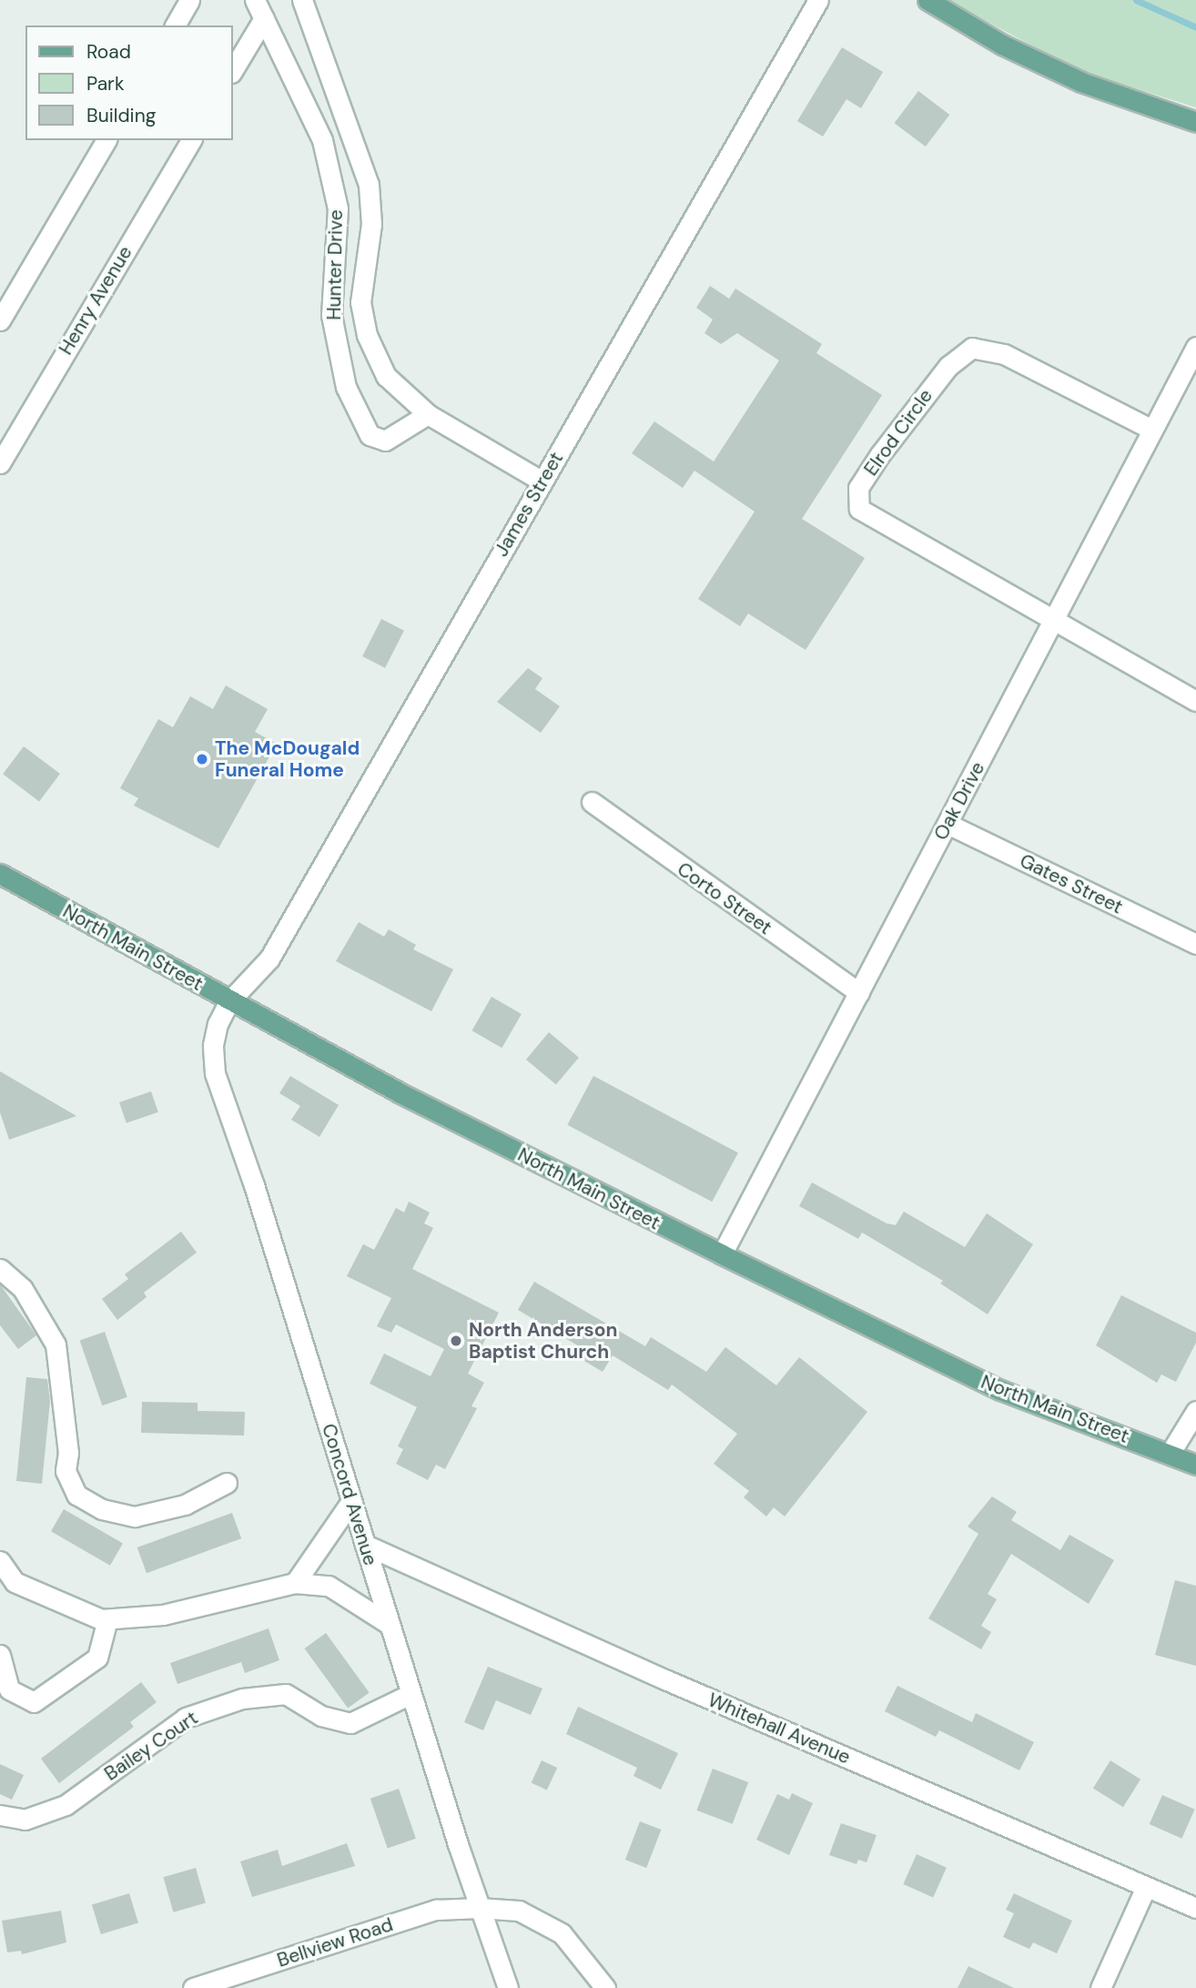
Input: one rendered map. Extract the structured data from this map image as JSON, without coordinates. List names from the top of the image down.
{
  "streets": {
    "main road": ["North Main Street"],
    "street": [
      "Hunter Drive",
      "Henry Avenue",
      "Elrod Circle",
      "James Street",
      "Oak Drive",
      "Gates Street",
      "Corto Street",
      "Concord Avenue",
      "Whitehall Avenue",
      "Bailey Court",
      "Bellview Road"
    ]
  },
  "crossings": [
    ["Hunter Drive", "James Street"],
    ["Elrod Circle", "Oak Drive"],
    ["James Street", "North Main Street"],
    ["James Street", "Concord Avenue"],
    ["Oak Drive", "Gates Street"],
    ["Oak Drive", "Corto Street"],
    ["Oak Drive", "North Main Street"],
    ["North Main Street", "Concord Avenue"],
    ["Concord Avenue", "Whitehall Avenue"],
    ["Concord Avenue", "Bailey Court"],
    ["Concord Avenue", "Bellview Road"]
  ],
  "places": ["The McDougald Funeral Home", "North Anderson Baptist Church"],
  "legend": ["Road", "Park", "Building"]
}
